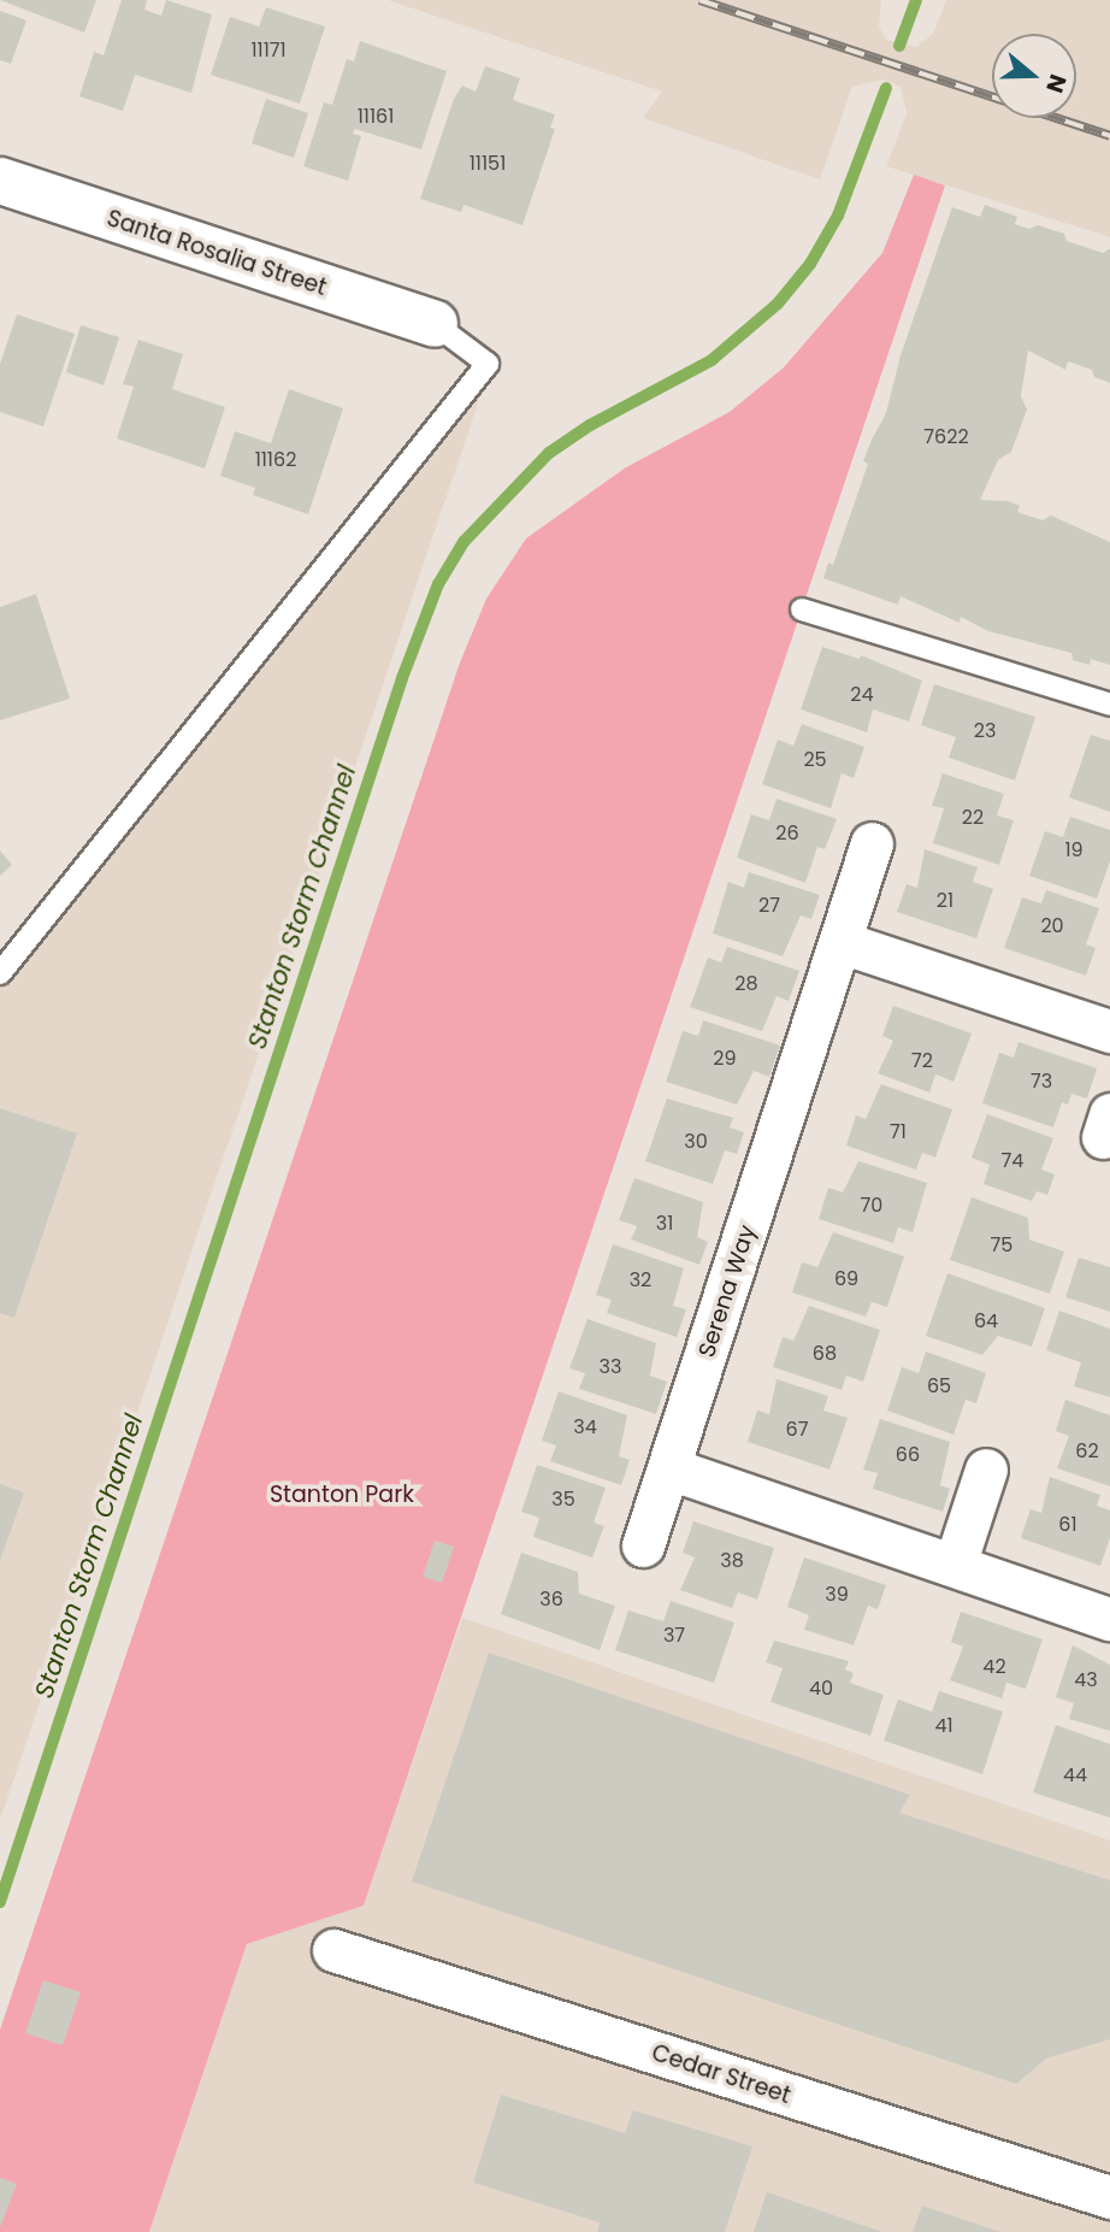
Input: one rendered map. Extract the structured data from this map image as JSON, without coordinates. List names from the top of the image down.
{
  "streets": {
    "street": ["Santa Rosalia Street", "Serena Way", "Cedar Street"]
  },
  "water": ["Stanton Storm Channel"],
  "parks": ["Stanton Park"],
  "house_numbers": [
    "11171",
    "11161",
    "11151",
    "7622",
    "11162",
    "24",
    "23",
    "25",
    "22",
    "26",
    "19",
    "21",
    "27",
    "20",
    "28",
    "29",
    "72",
    "73",
    "71",
    "30",
    "74",
    "70",
    "31",
    "75",
    "69",
    "32",
    "64",
    "68",
    "33",
    "65",
    "34",
    "67",
    "62",
    "66",
    "35",
    "61",
    "38",
    "39",
    "36",
    "37",
    "42",
    "43",
    "40",
    "41",
    "44"
  ],
  "north": "right"
}
